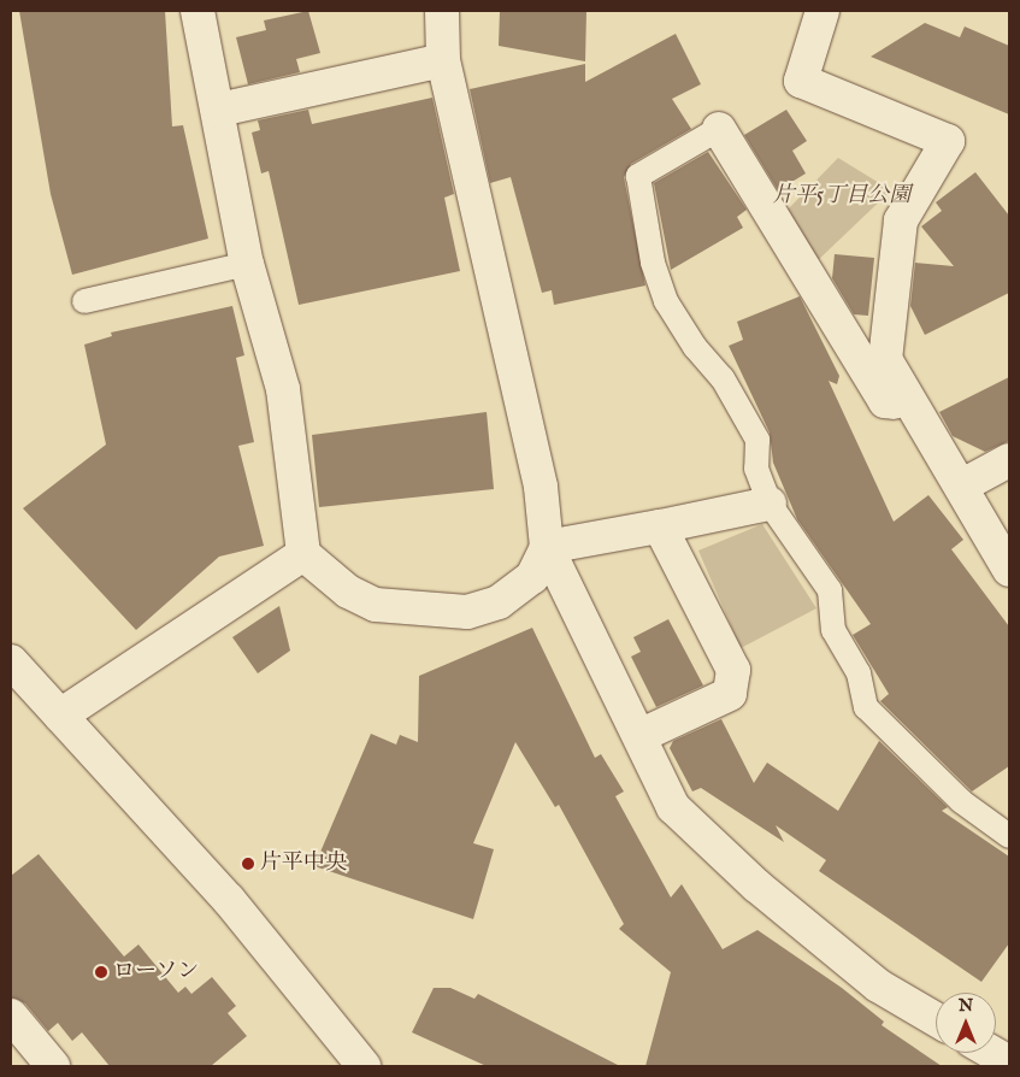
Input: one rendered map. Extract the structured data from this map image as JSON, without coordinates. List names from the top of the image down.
{
  "parks": ["片平5丁目公園"],
  "places": ["片平中央", "ローソン"],
  "north": "top"
}
